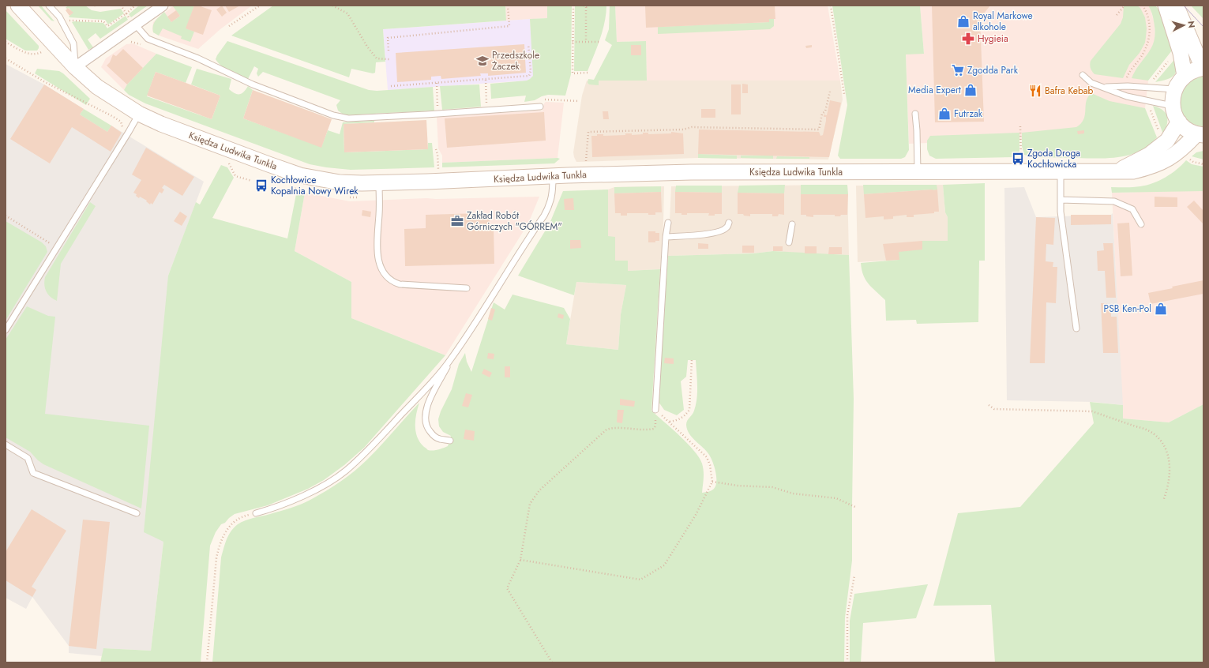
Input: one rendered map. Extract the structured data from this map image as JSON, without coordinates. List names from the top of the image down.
{
  "streets": {
    "street": ["Księdza Ludwika Tunkla"]
  },
  "places": {
    "shop": [
      "Royal Markowe alkohole",
      "Media Expert",
      "Futrzak",
      "PSB Ken-Pol"
    ],
    "pharmacy": ["Hygieia"],
    "school or university": ["Przedszkole Żaczek"],
    "supermarket": ["Zgodda Park"],
    "restaurant": ["Bafra Kebab"],
    "bus stop": ["Zgoda Droga Kochłowicka", "Kochłowice Kopalnia Nowy Wirek"],
    "office": ["Zakład Robót Górniczych \"GÓRREM\""]
  },
  "north": "right"
}
